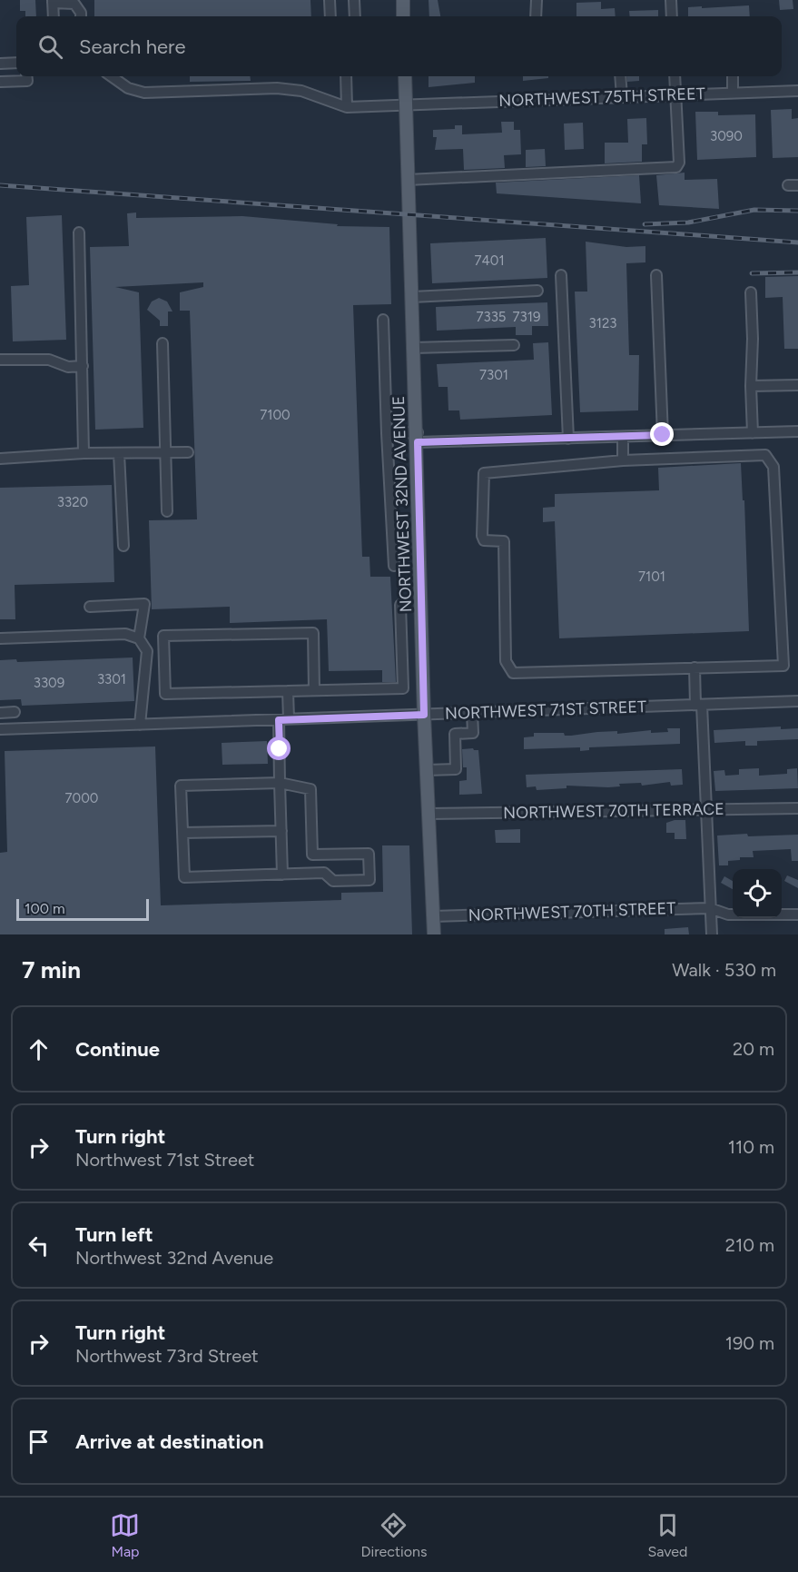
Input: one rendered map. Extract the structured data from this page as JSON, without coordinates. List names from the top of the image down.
{
  "streets": {
    "main road": ["NORTHWEST 32ND AVENUE"],
    "street": [
      "NORTHWEST 75TH STREET",
      "NORTHWEST 71ST STREET",
      "NORTHWEST 70TH TERRACE",
      "NORTHWEST 70TH STREET"
    ]
  },
  "crossings": [
    ["NORTHWEST 75TH STREET", "NORTHWEST 32ND AVENUE"],
    ["NORTHWEST 32ND AVENUE", "NORTHWEST 71ST STREET"],
    ["NORTHWEST 32ND AVENUE", "NORTHWEST 70TH TERRACE"],
    ["NORTHWEST 32ND AVENUE", "NORTHWEST 70TH STREET"]
  ],
  "house_numbers": [
    "3090",
    "7401",
    "7335",
    "7319",
    "3123",
    "7301",
    "7100",
    "3320",
    "7101",
    "3301",
    "3309",
    "7000"
  ],
  "scale_bar": "100 m",
  "page": {
    "search": "Search here",
    "scale": "100 m",
    "heading": ["7 min", "Walk · 530 m"],
    "list": [
      ["Continue", "20 m"],
      ["Turn right", "Northwest 71st Street", "110 m"],
      ["Turn left", "Northwest 32nd Avenue", "210 m"],
      ["Turn right", "Northwest 73rd Street", "190 m"],
      "Arrive at destination"
    ],
    "nav": ["Map", "Directions", "Saved"]
  }
}
